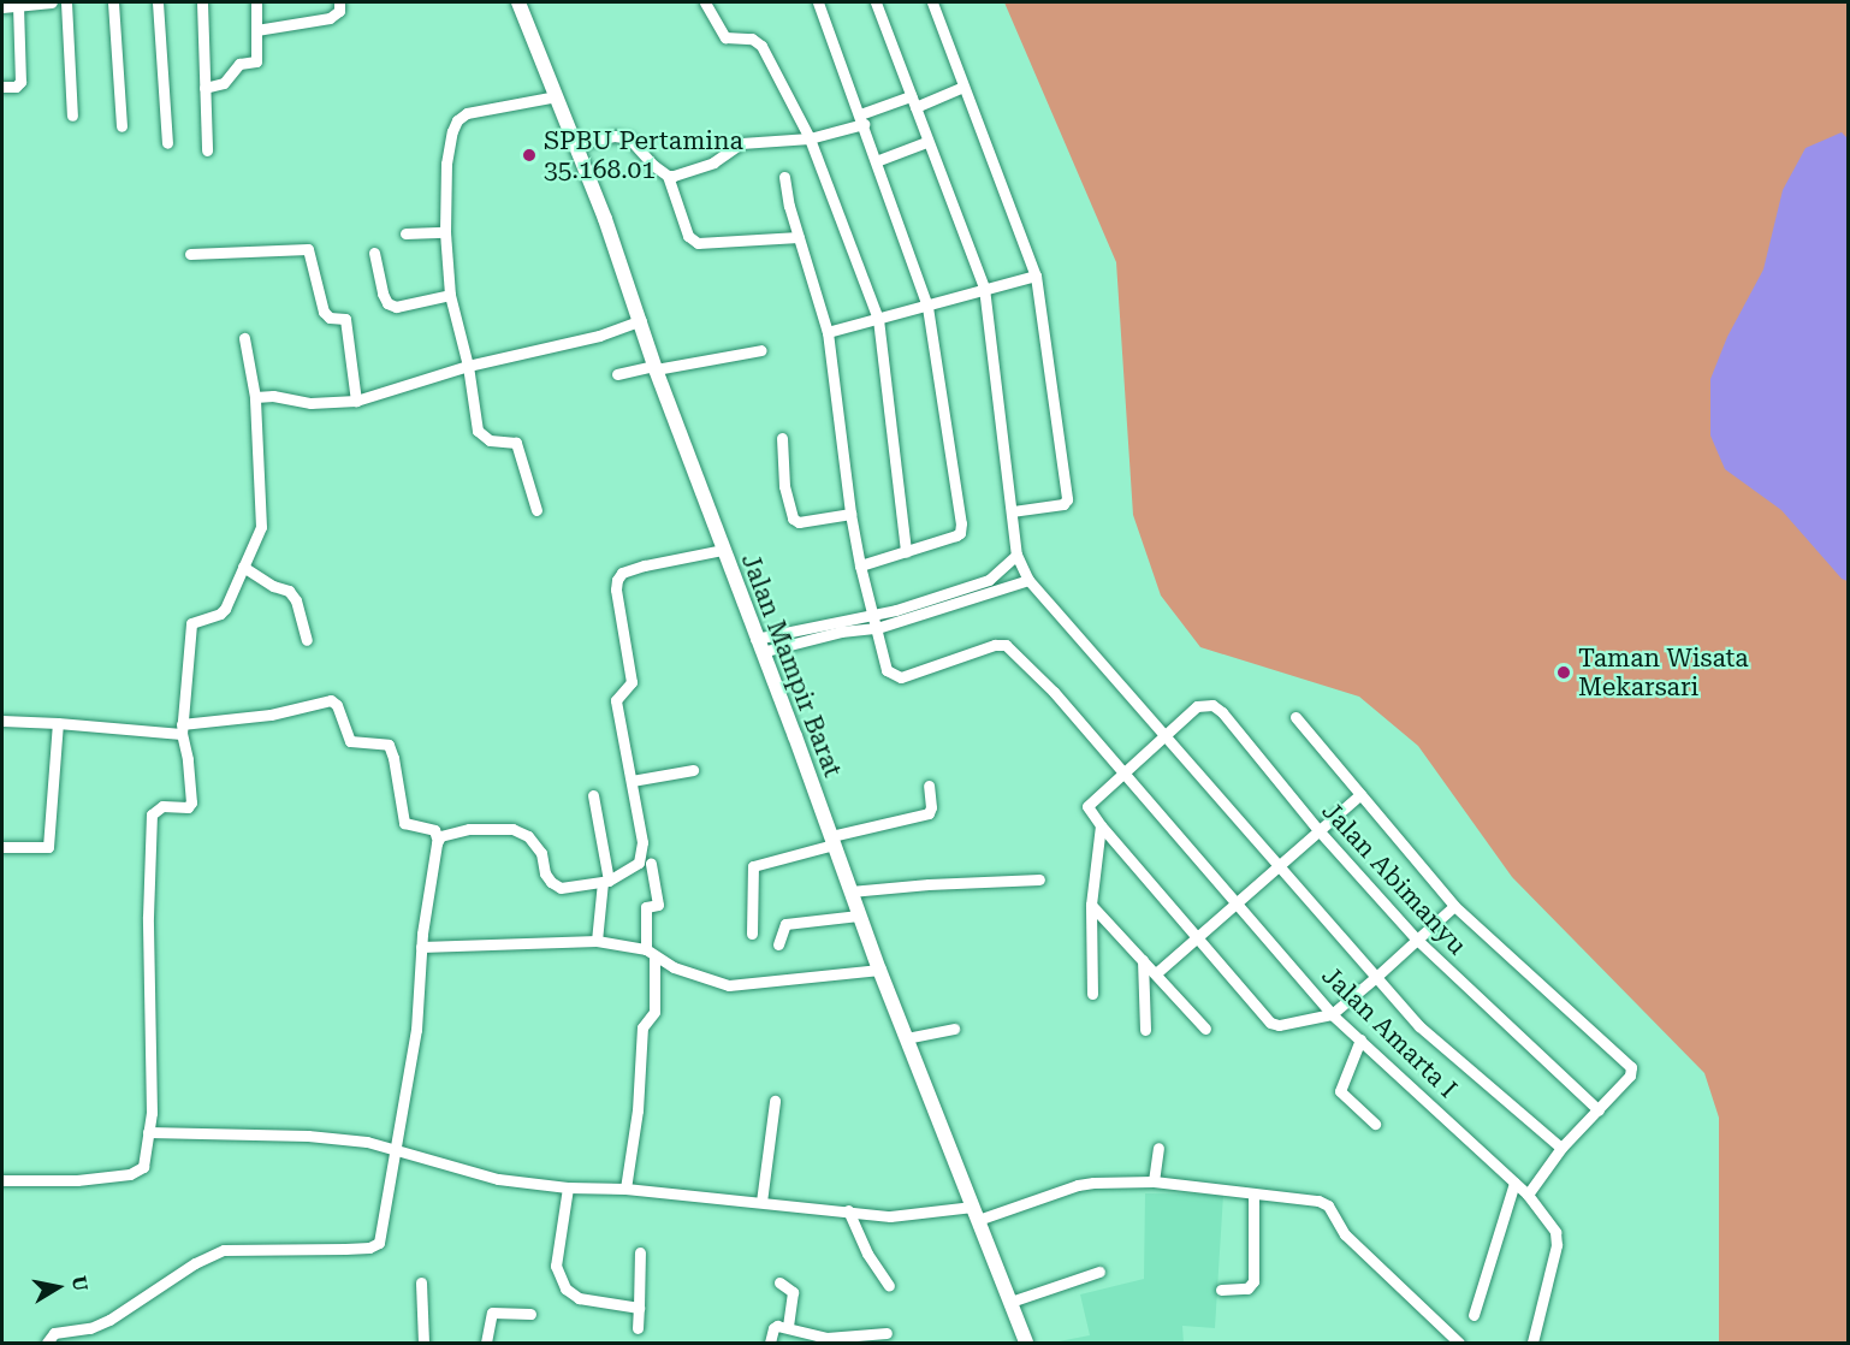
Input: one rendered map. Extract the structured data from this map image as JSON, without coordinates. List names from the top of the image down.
{
  "streets": {
    "street": ["Jalan Mampir Barat", "Jalan Abimanyu", "Jalan Amarta I"]
  },
  "places": ["SPBU Pertamina 35.168.01", "Taman Wisata Mekarsari"],
  "north": "right"
}
